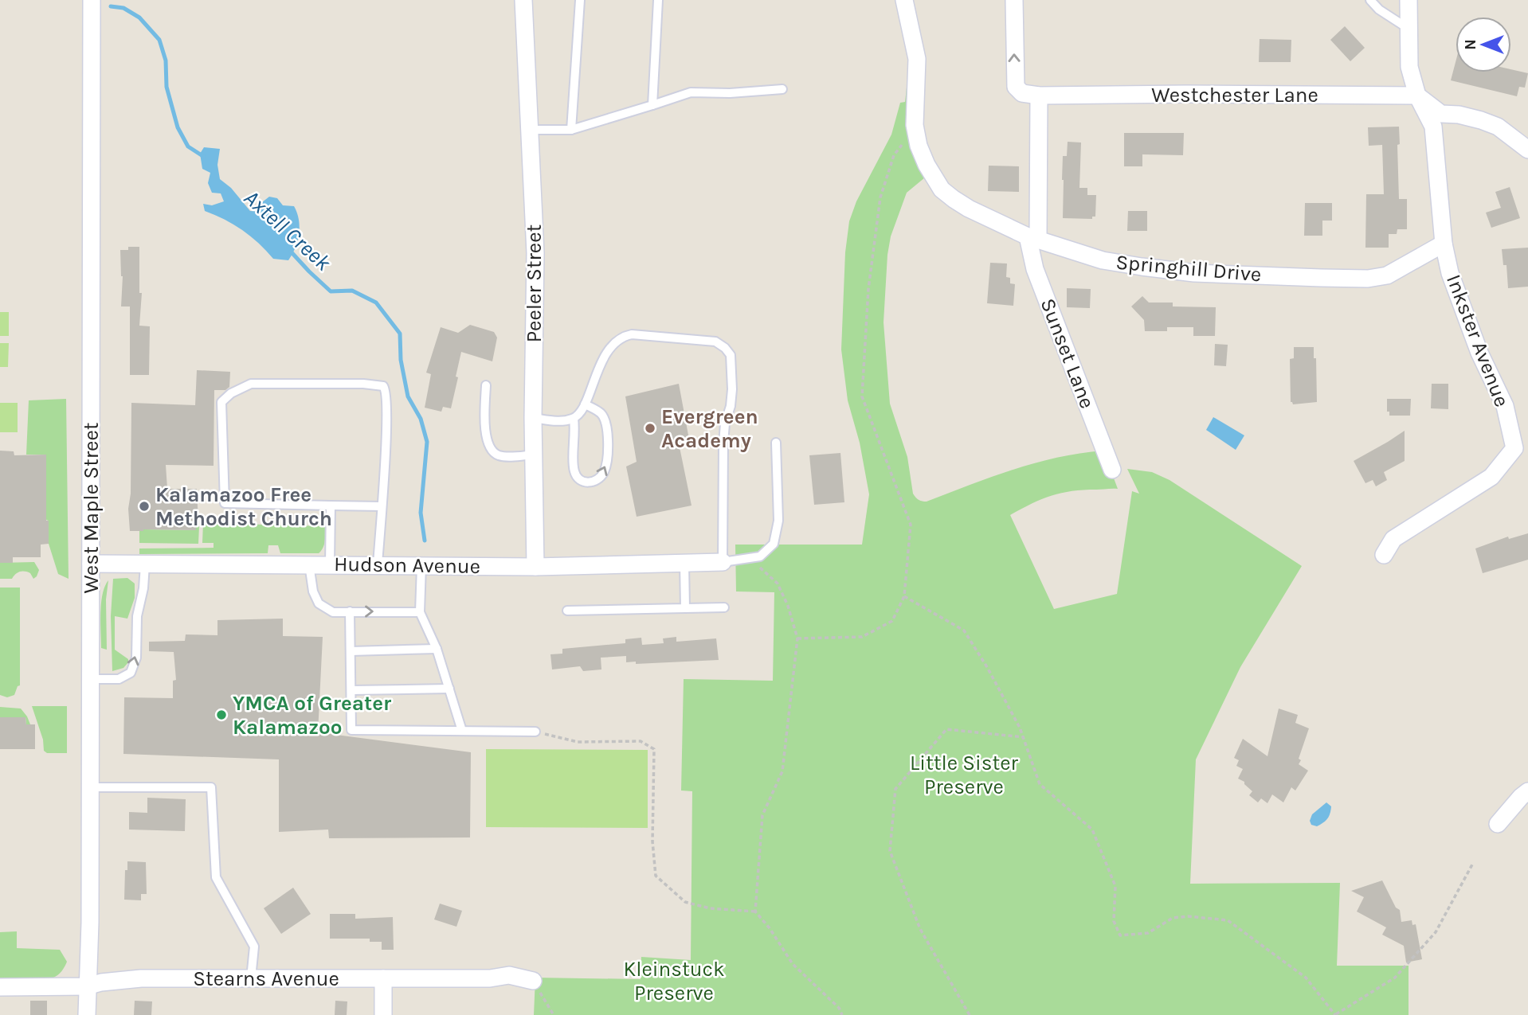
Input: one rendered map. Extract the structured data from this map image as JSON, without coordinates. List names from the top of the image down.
{
  "streets": {
    "street": [
      "Westchester Lane",
      "Springhill Drive",
      "Peeler Street",
      "Inkster Avenue",
      "Sunset Lane",
      "West Maple Street",
      "Hudson Avenue",
      "Stearns Avenue"
    ]
  },
  "crossings": [
    ["Westchester Lane", "Inkster Avenue"],
    ["Westchester Lane", "Sunset Lane"],
    ["Springhill Drive", "Inkster Avenue"],
    ["Springhill Drive", "Sunset Lane"],
    ["Peeler Street", "Hudson Avenue"],
    ["West Maple Street", "Hudson Avenue"],
    ["West Maple Street", "Stearns Avenue"]
  ],
  "water": ["Axtell Creek"],
  "parks": ["Little Sister Preserve", "Kleinstuck Preserve"],
  "places": ["Evergreen Academy", "Kalamazoo Free Methodist Church", "YMCA of Greater Kalamazoo"],
  "north": "left"
}
